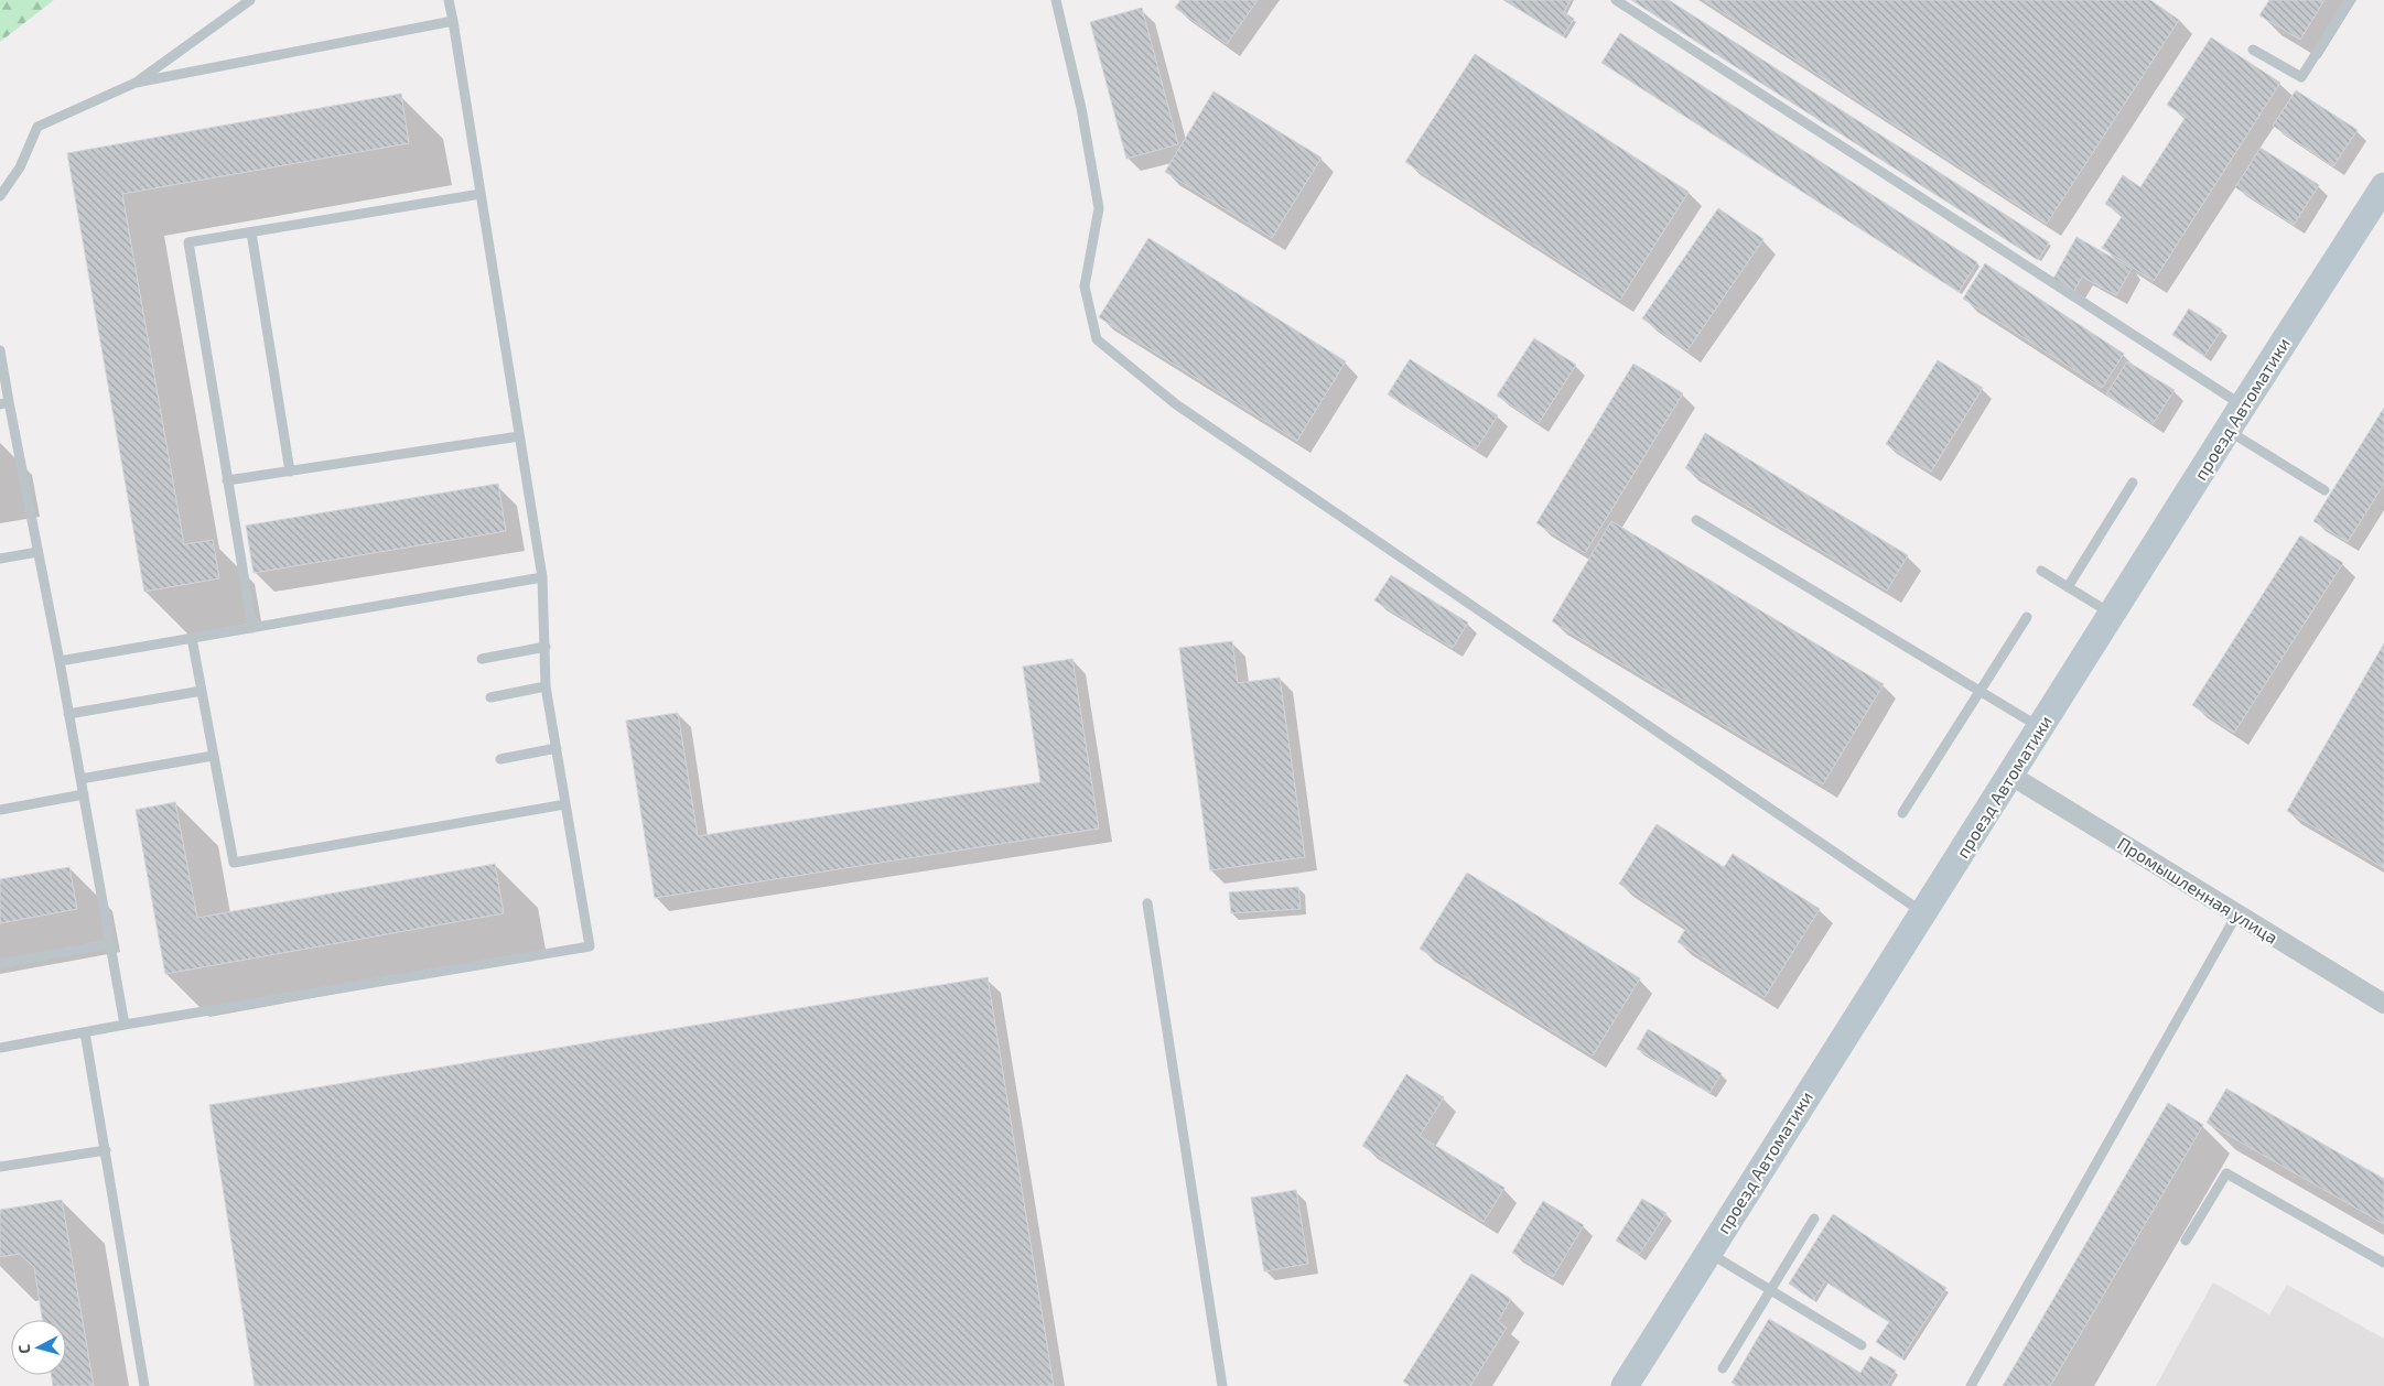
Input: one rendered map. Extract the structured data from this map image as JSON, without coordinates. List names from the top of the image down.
{
  "streets": {
    "main road": ["проезд Автоматики"],
    "street": ["Промышленная улица"]
  },
  "crossings": [
    ["проезд Автоматики", "Промышленная улица"]
  ],
  "north": "left"
}
